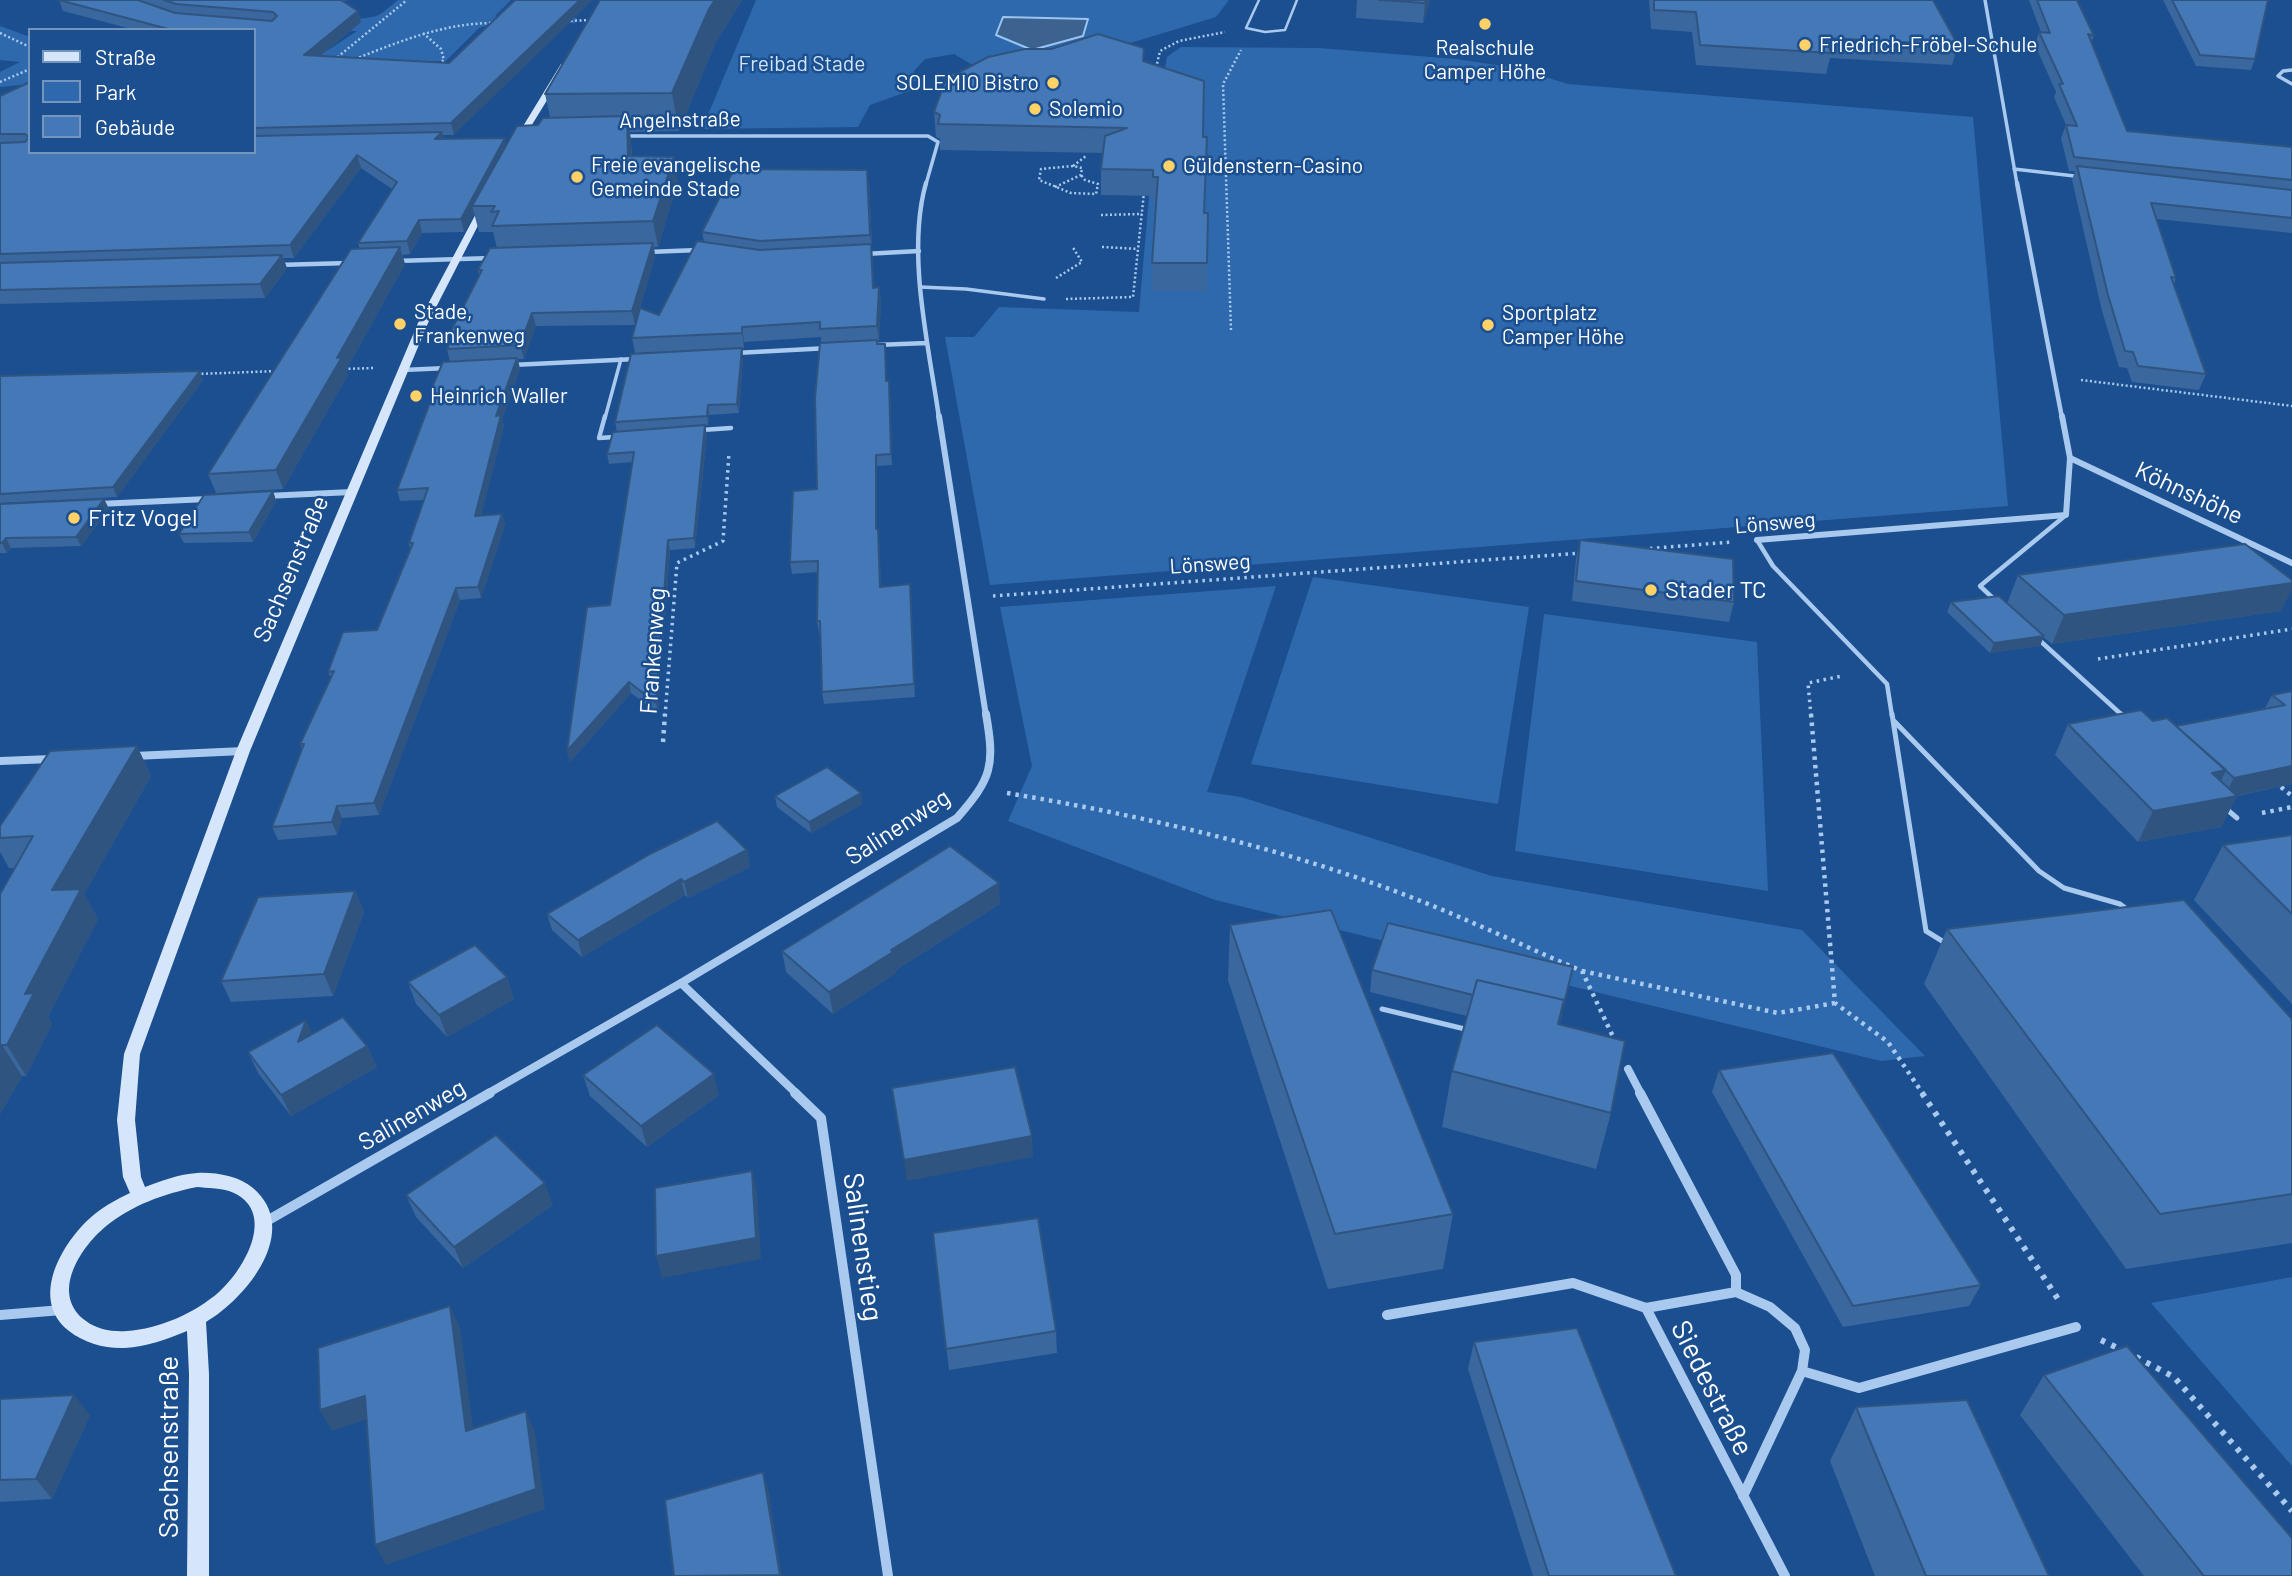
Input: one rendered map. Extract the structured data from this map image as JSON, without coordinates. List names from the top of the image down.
{
  "streets": {
    "street": [
      "Angelnstraße",
      "Köhnshöhe",
      "Lönsweg",
      "Sachsenstraße",
      "Salinenweg",
      "Salinenstieg",
      "Siedestraße"
    ],
    "path": ["Frankenweg"]
  },
  "crossings": [
    ["Angelnstraße", "Salinenweg"],
    ["Lönsweg", "Salinenweg"],
    ["Sachsenstraße", "Salinenweg"],
    ["Salinenweg", "Salinenstieg"]
  ],
  "parks": ["Freibad Stade"],
  "places": [
    "Realschule Camper Höhe",
    "Friedrich-Fröbel-Schule",
    "SOLEMIO Bistro",
    "Solemio",
    "Güldenstern-Casino",
    "Freie evangelische Gemeinde Stade",
    "Stade, Frankenweg",
    "Sportplatz Camper Höhe",
    "Heinrich Waller",
    "Fritz Vogel",
    "Stader TC"
  ],
  "legend": ["Straße", "Park", "Gebäude"]
}
